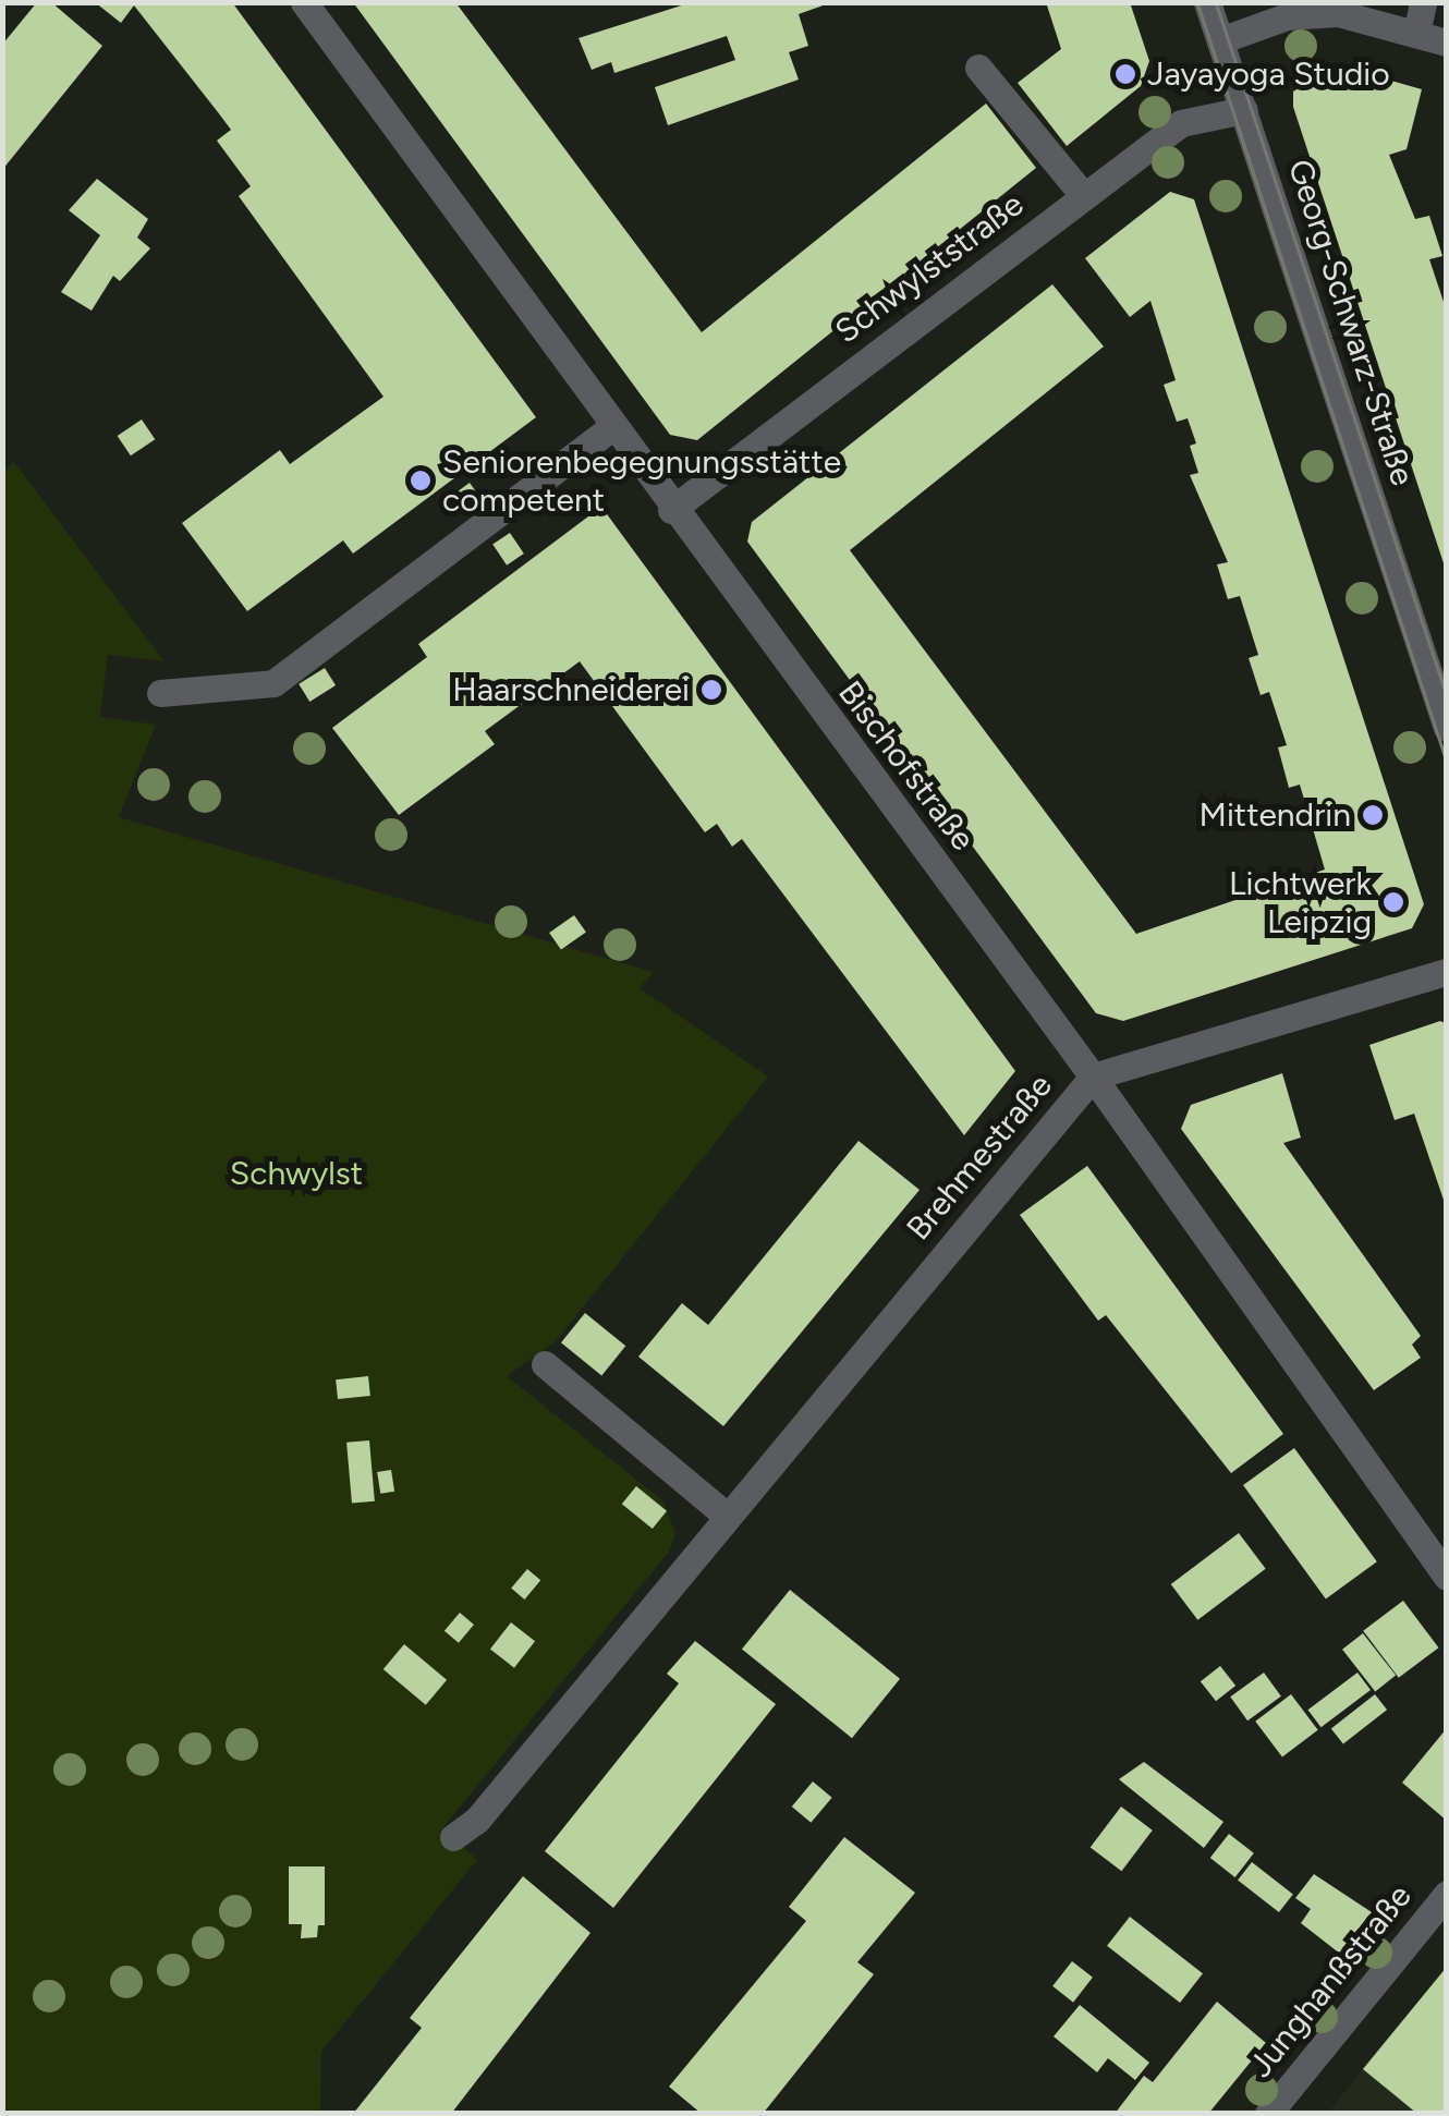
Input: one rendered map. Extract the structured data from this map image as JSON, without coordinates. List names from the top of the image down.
{
  "streets": {
    "street": [
      "Schwylststraße",
      "Georg-Schwarz-Straße",
      "Bischofstraße",
      "Brehmestraße",
      "Junghanßstraße"
    ]
  },
  "crossings": [
    ["Schwylststraße", "Georg-Schwarz-Straße"],
    ["Schwylststraße", "Bischofstraße"],
    ["Bischofstraße", "Brehmestraße"]
  ],
  "parks": ["Schwylst"],
  "places": [
    "Jayayoga Studio",
    "Seniorenbegegnungsstätte competent",
    "Haarschneiderei",
    "Mittendrin",
    "Lichtwerk Leipzig"
  ]
}
